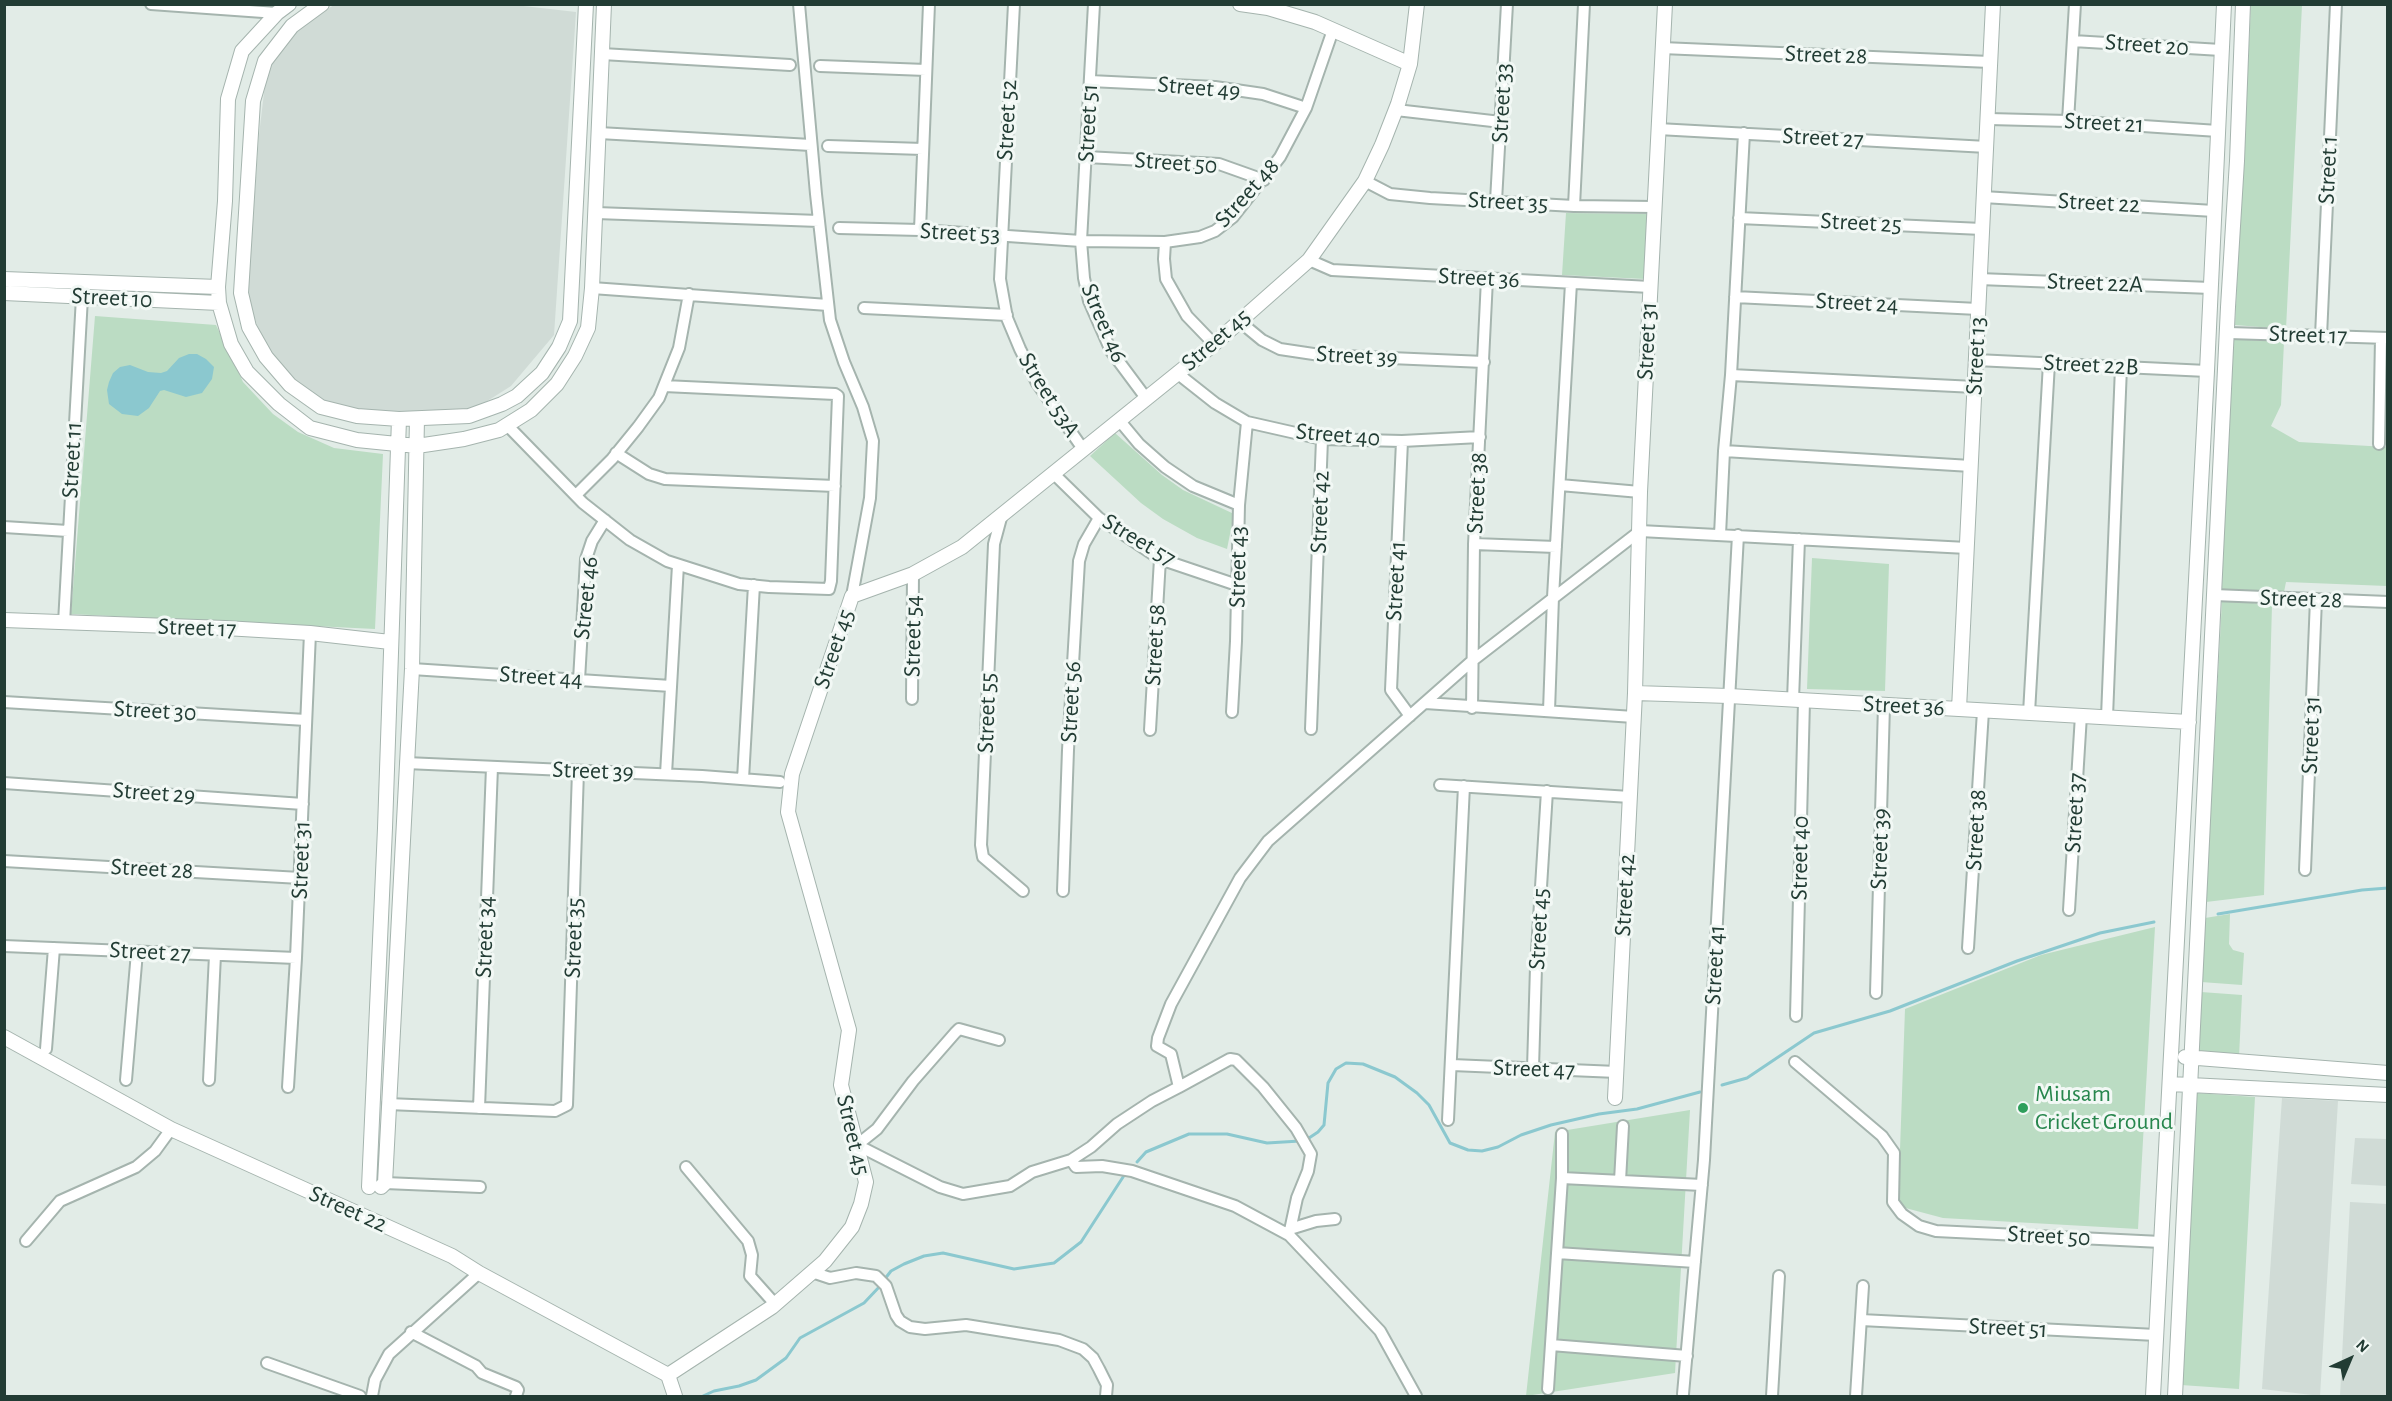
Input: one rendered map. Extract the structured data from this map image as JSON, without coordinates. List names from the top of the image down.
{
  "streets": {
    "street": [
      "Street 20",
      "Street 28",
      "Street 49",
      "Street 33",
      "Street 52",
      "Street 51",
      "Street 21",
      "Street 27",
      "Street 50",
      "Street 1",
      "Street 48",
      "Street 35",
      "Street 22",
      "Street 25",
      "Street 53",
      "Street 36",
      "Street 22A",
      "Street 10",
      "Street 24",
      "Street 46",
      "Street 17",
      "Street 45",
      "Street 31",
      "Street 39",
      "Street 13",
      "Street 22B",
      "Street 53A",
      "Street 40",
      "Street 11",
      "Street 38",
      "Street 42",
      "Street 57",
      "Street 43",
      "Street 41",
      "Street 54",
      "Street 58",
      "Street 44",
      "Street 56",
      "Street 30",
      "Street 55",
      "Street 29",
      "Street 37",
      "Street 34",
      "Street 47"
    ]
  },
  "crossings": [
    ["Street 28", "Street 31"],
    ["Street 28", "Street 13"],
    ["Street 49", "Street 51"],
    ["Street 49", "Street 48"],
    ["Street 33", "Street 35"],
    ["Street 52", "Street 53"],
    ["Street 52", "Street 53A"],
    ["Street 51", "Street 50"],
    ["Street 51", "Street 48"],
    ["Street 51", "Street 53"],
    ["Street 51", "Street 46"],
    ["Street 21", "Street 13"],
    ["Street 27", "Street 31"],
    ["Street 27", "Street 13"],
    ["Street 50", "Street 48"],
    ["Street 1", "Street 17"],
    ["Street 48", "Street 53"],
    ["Street 48", "Street 46"],
    ["Street 35", "Street 45"],
    ["Street 35", "Street 31"],
    ["Street 35", "Street 39"],
    ["Street 35", "Street 34"],
    ["Street 22", "Street 45"],
    ["Street 22", "Street 13"],
    ["Street 25", "Street 13"],
    ["Street 53", "Street 46"],
    ["Street 53", "Street 53A"],
    ["Street 36", "Street 45"],
    ["Street 36", "Street 31"],
    ["Street 36", "Street 39"],
    ["Street 36", "Street 13"],
    ["Street 36", "Street 40"],
    ["Street 36", "Street 38"],
    ["Street 36", "Street 42"],
    ["Street 36", "Street 41"],
    ["Street 36", "Street 37"],
    ["Street 22A", "Street 13"],
    ["Street 10", "Street 11"],
    ["Street 24", "Street 13"],
    ["Street 46", "Street 45"],
    ["Street 46", "Street 44"],
    ["Street 17", "Street 31"],
    ["Street 17", "Street 11"],
    ["Street 45", "Street 39"],
    ["Street 45", "Street 53A"],
    ["Street 45", "Street 40"],
    ["Street 45", "Street 57"],
    ["Street 45", "Street 54"],
    ["Street 45", "Street 55"],
    ["Street 45", "Street 47"],
    ["Street 31", "Street 42"],
    ["Street 31", "Street 30"],
    ["Street 31", "Street 29"],
    ["Street 39", "Street 38"],
    ["Street 39", "Street 34"],
    ["Street 13", "Street 22B"],
    ["Street 40", "Street 38"],
    ["Street 40", "Street 42"],
    ["Street 40", "Street 43"],
    ["Street 40", "Street 41"],
    ["Street 42", "Street 47"],
    ["Street 57", "Street 43"],
    ["Street 57", "Street 58"],
    ["Street 57", "Street 56"]
  ],
  "places": ["Miusam Cricket Ground"],
  "north": "top right"
}
